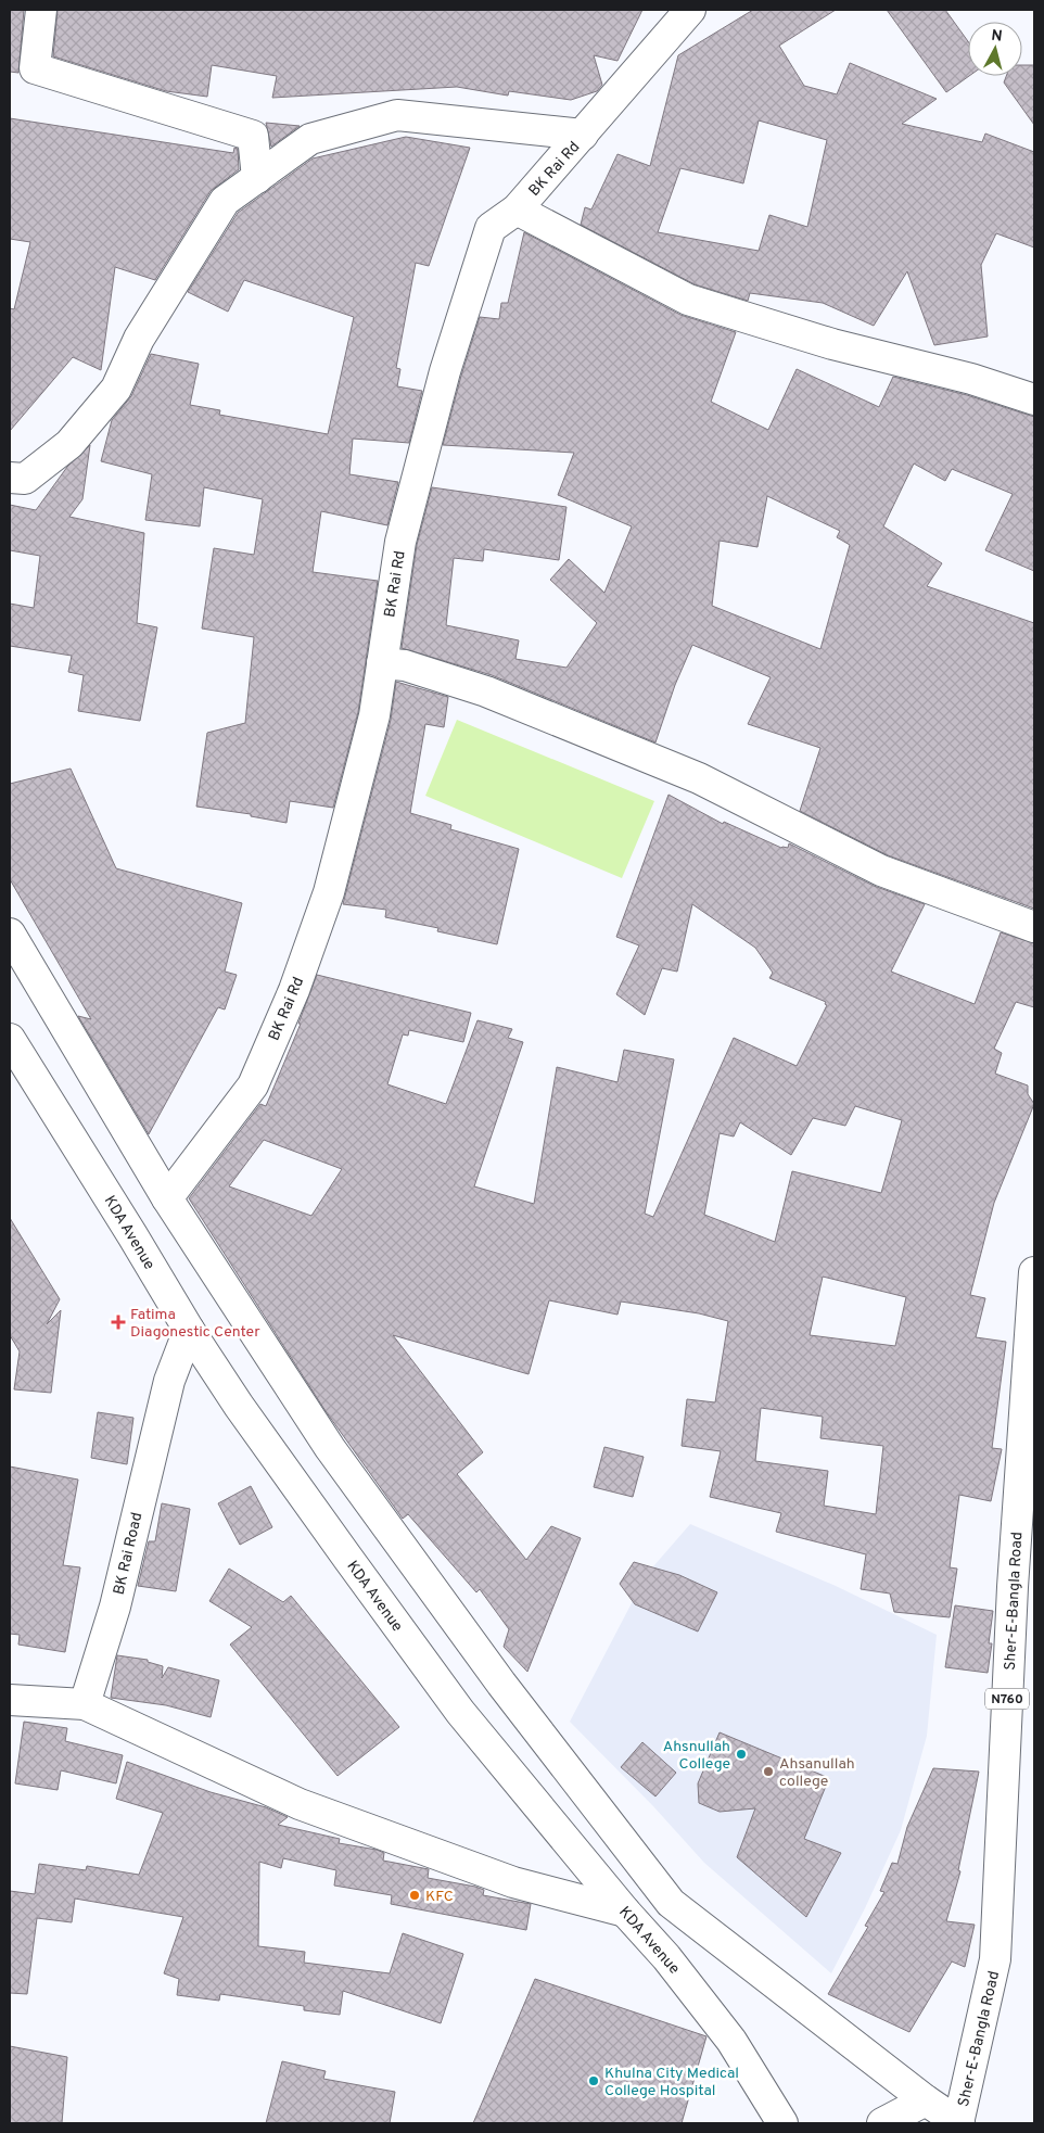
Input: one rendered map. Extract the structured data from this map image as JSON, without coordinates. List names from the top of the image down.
{
  "streets": {
    "main road": [
      "BK Rai Rd",
      "KDA Avenue",
      "BK Rai Road",
      "Sher-E-Bangla Road",
      "N760"
    ]
  },
  "crossings": [
    ["KDA Avenue", "BK Rai Road"]
  ],
  "places": {
    "health": ["Fatima Diagonestic Center"],
    "other": [
      "Ahsnullah College",
      "Ahsanullah college",
      "KFC",
      "Khulna City Medical College Hospital"
    ]
  },
  "north": "top"
}
